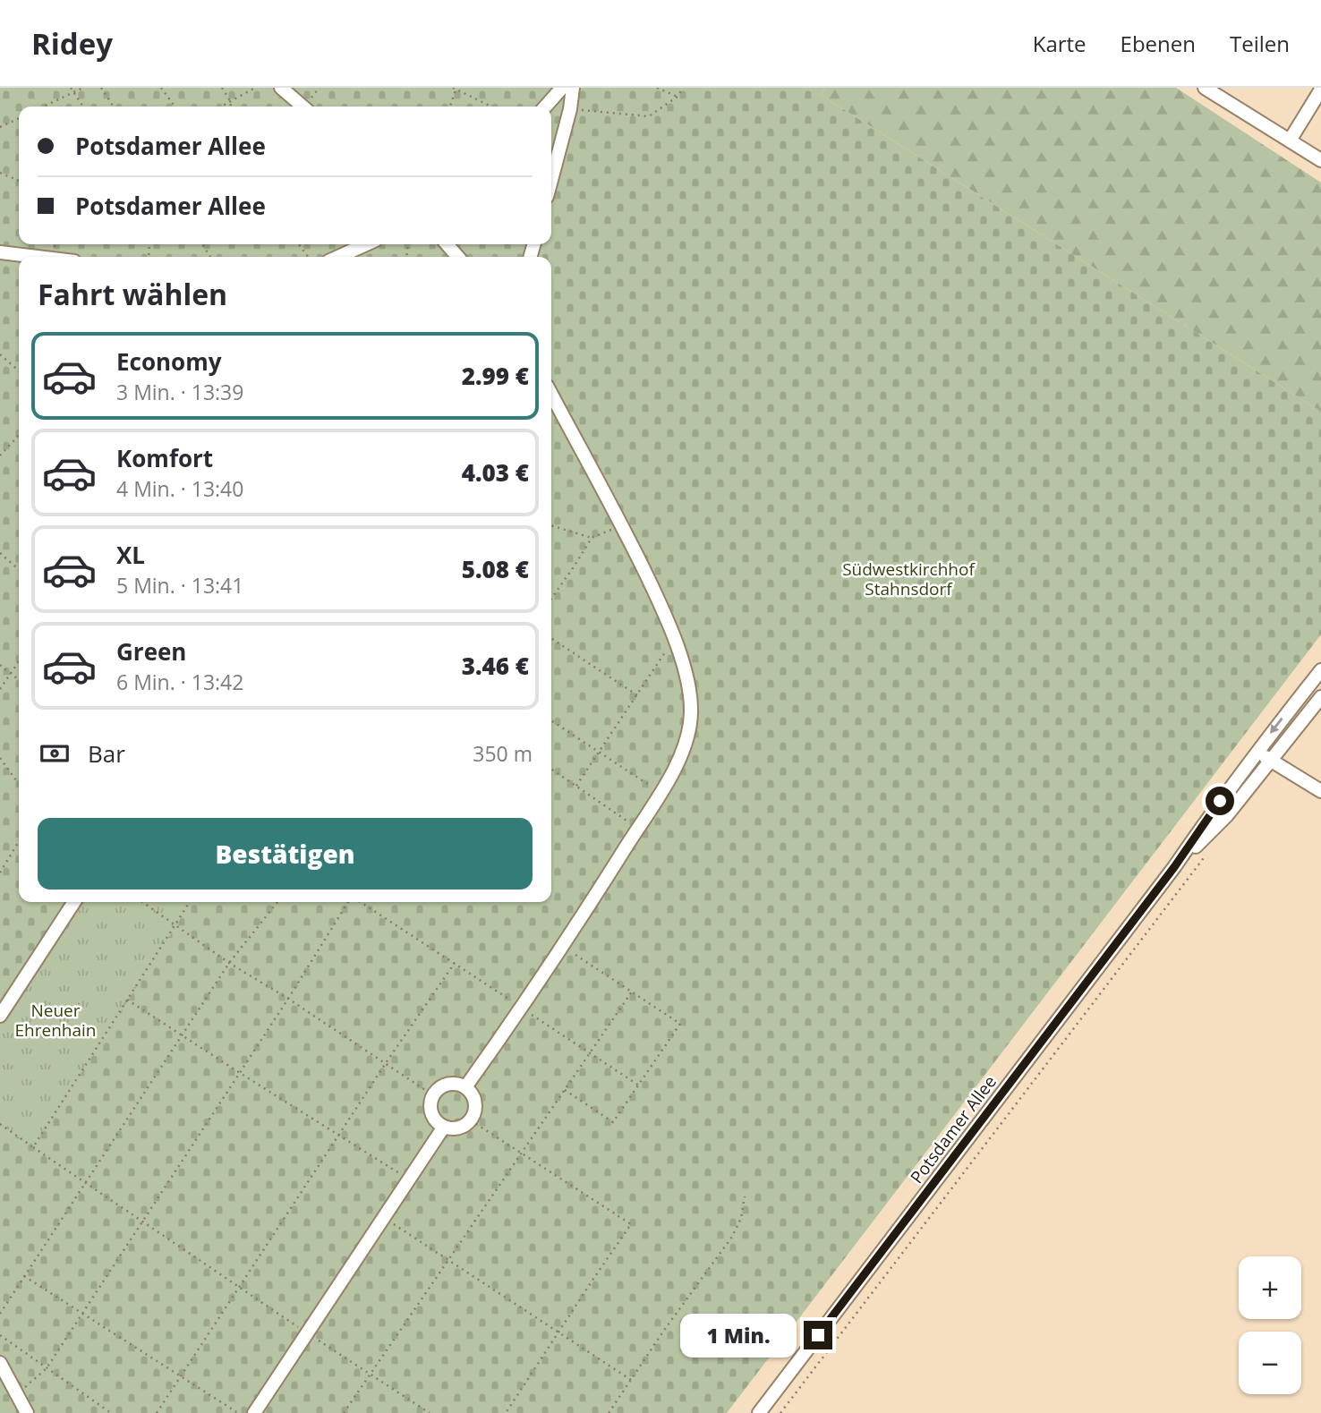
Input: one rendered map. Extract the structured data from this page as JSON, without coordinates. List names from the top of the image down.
{
  "streets": {
    "street": ["Potsdamer Allee"]
  },
  "parks": ["Südwestkirchhof Stahnsdorf", "Neuer Ehrenhain"],
  "page": {
    "header": "Ridey",
    "nav": ["Karte", "Ebenen", "Teilen"],
    "banner": ["Potsdamer Allee", "Potsdamer Allee"],
    "heading": "Fahrt wählen",
    "list": [
      {
        "name": "Economy",
        "note": "3 Min. · 13:39",
        "value": "2.99 €"
      },
      {
        "name": "Komfort",
        "note": "4 Min. · 13:40",
        "value": "4.03 €"
      },
      {
        "name": "XL",
        "note": "5 Min. · 13:41",
        "value": "5.08 €"
      },
      {
        "name": "Green",
        "note": "6 Min. · 13:42",
        "value": "3.46 €"
      }
    ],
    "pay": ["Bar", "350 m"],
    "buttons": "Bestätigen",
    "map_buttons": ["+", "−"],
    "bubble": "1 Min."
  }
}
